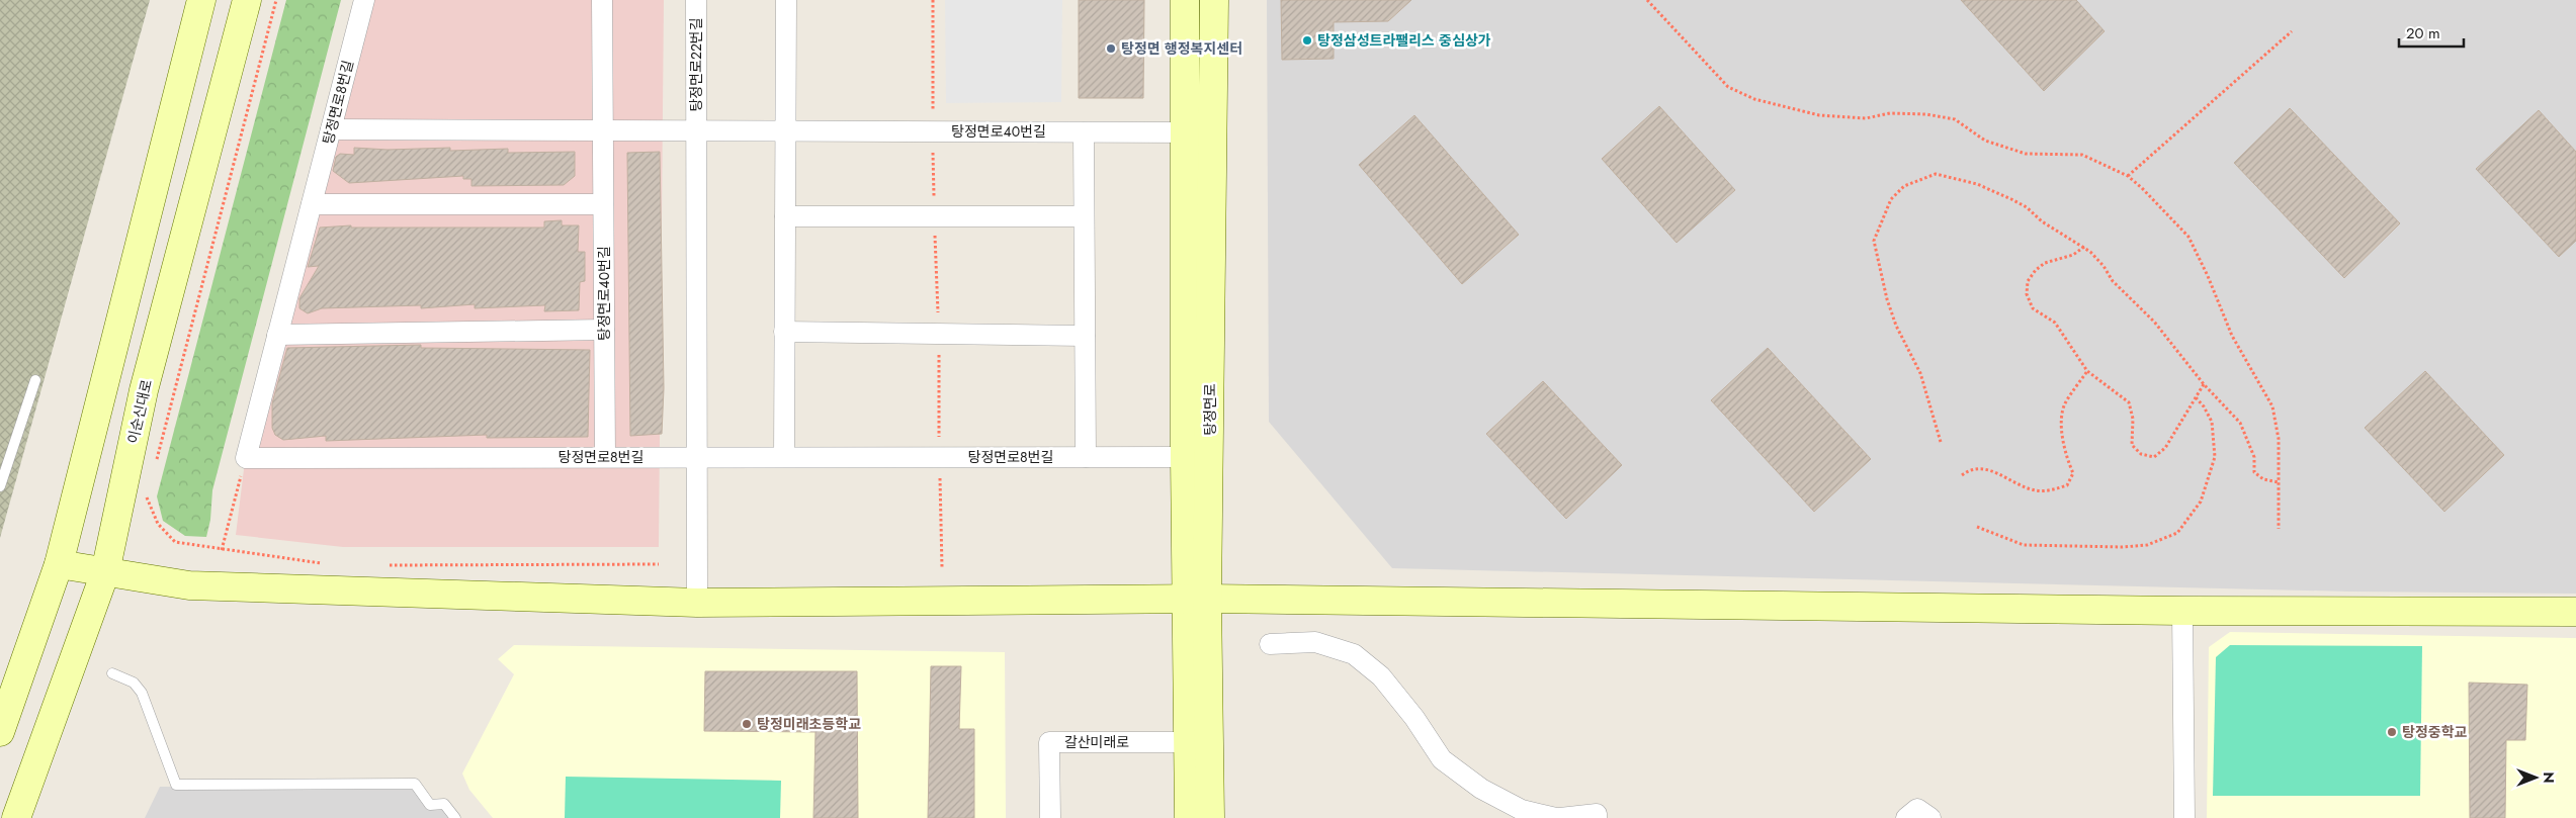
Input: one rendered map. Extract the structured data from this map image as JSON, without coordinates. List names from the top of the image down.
{
  "streets": {
    "main road": ["탕정면로", "이순신대로"],
    "street": [
      "탕정면로22번길",
      "탕정면로8번길",
      "탕정면로40번길",
      "갈산미래로"
    ]
  },
  "crossings": [
    ["탕정면로22번길", "탕정면로40번길"],
    ["탕정면로8번길", "탕정면로40번길"],
    ["탕정면로8번길", "탕정면로"],
    ["탕정면로40번길", "탕정면로"],
    ["탕정면로", "갈산미래로"]
  ],
  "places": [
    "탕정삼성트라팰리스 중심상가",
    "탕정면 행정복지센터",
    "탕정미래초등학교",
    "탕정중학교"
  ],
  "scale_bar": "20 m",
  "north": "right"
}
